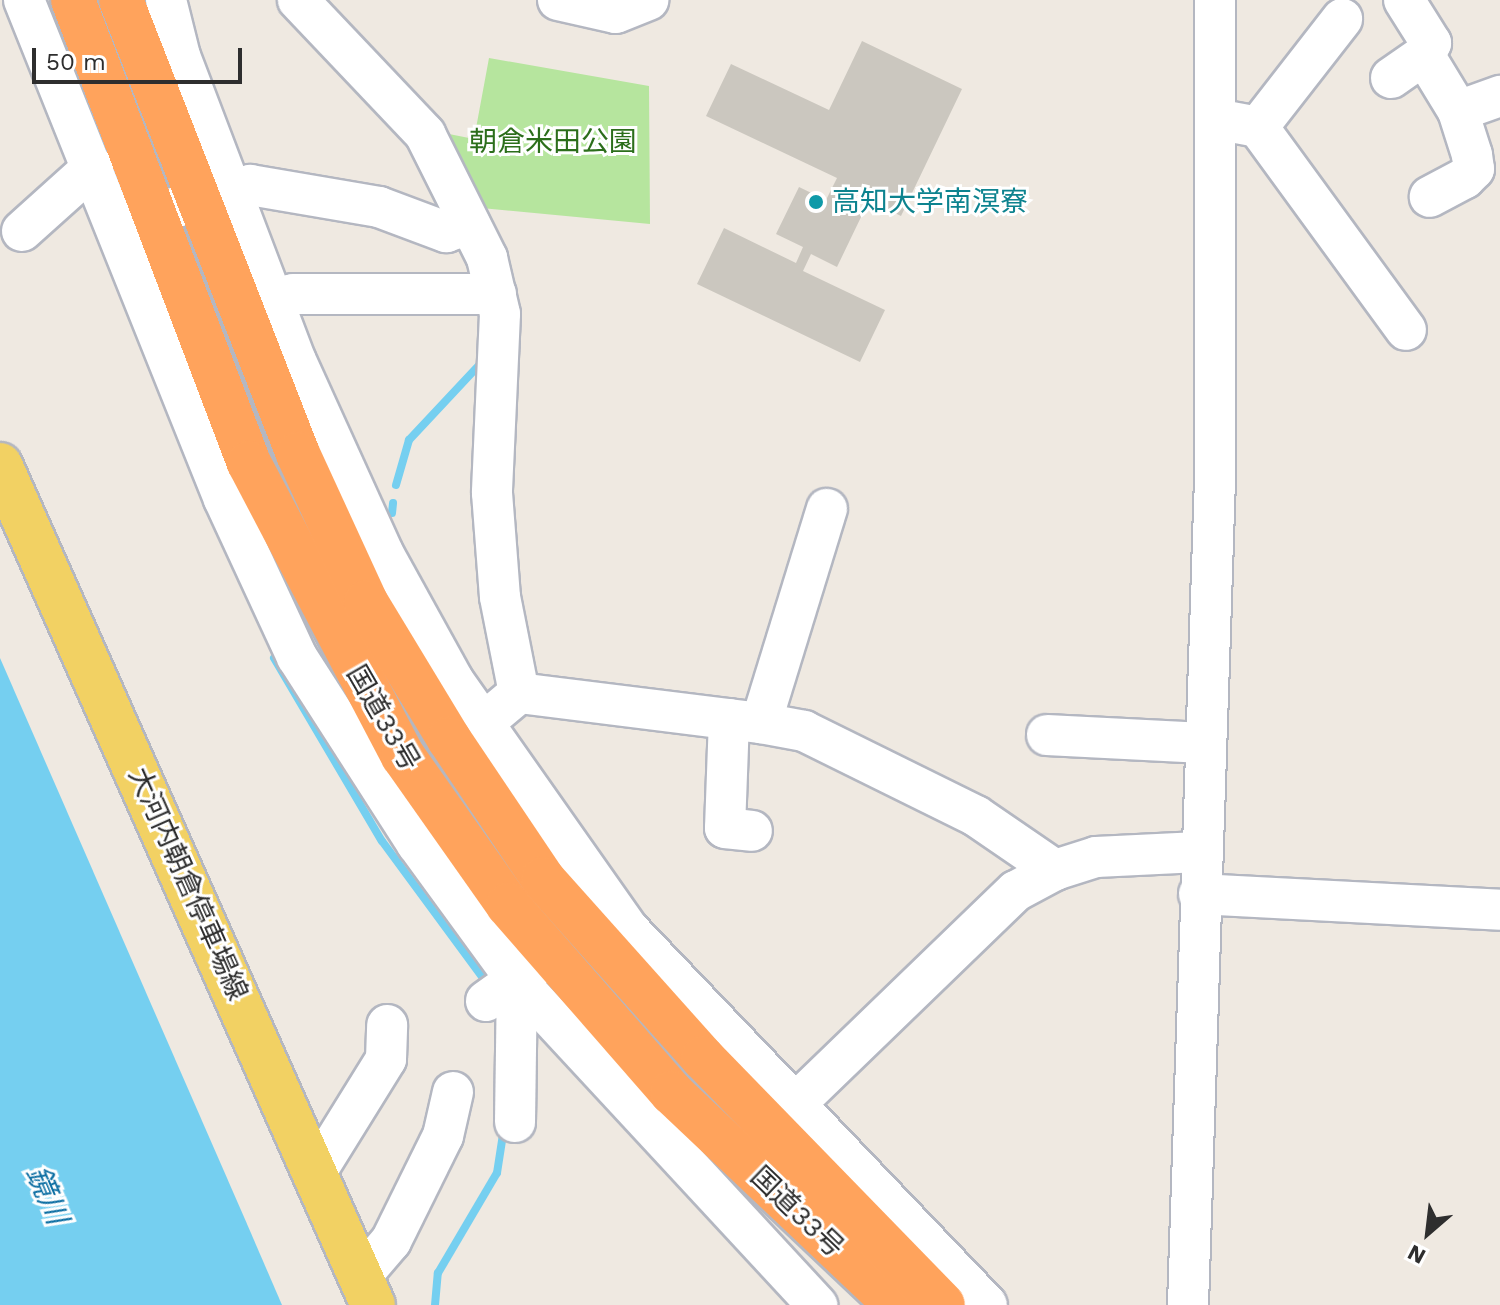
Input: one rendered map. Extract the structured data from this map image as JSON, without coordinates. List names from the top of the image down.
{
  "streets": {
    "highway": ["国道33号"],
    "main road": ["大河内朝倉停車場線"]
  },
  "water": ["鏡川"],
  "parks": ["朝倉米田公園"],
  "places": ["高知大学南溟寮"],
  "scale_bar": "50 m",
  "north": "bottom left"
}
